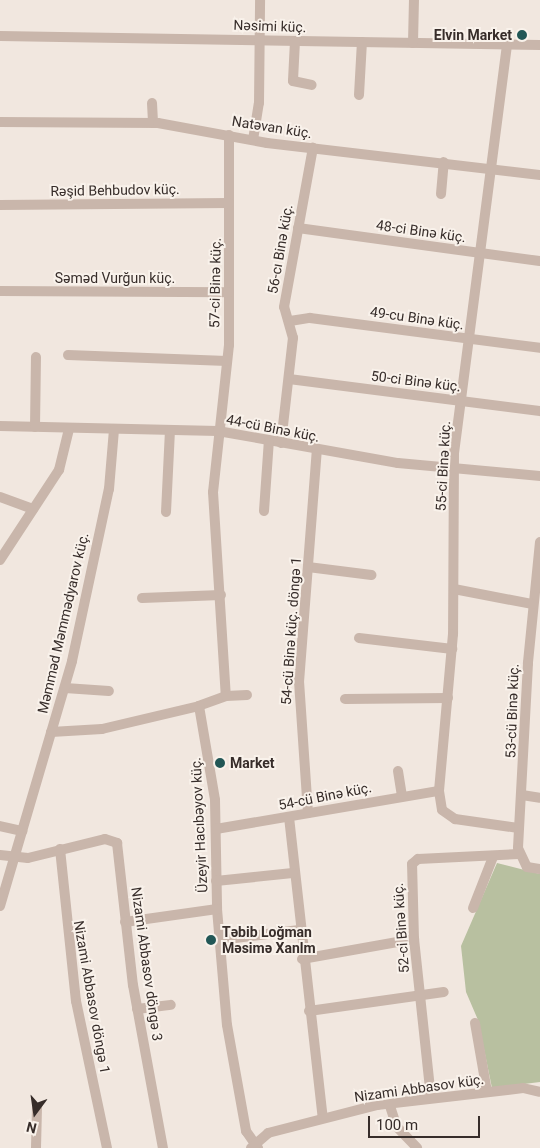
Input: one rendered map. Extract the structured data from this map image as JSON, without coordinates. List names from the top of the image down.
{
  "streets": {
    "street": [
      "Nəsimi küç.",
      "Natəvan küç.",
      "Rəşid Behbudov küç.",
      "48-ci Binə küç.",
      "56-cı Binə küç.",
      "Səməd Vurğun küç.",
      "57-ci Binə küç.",
      "49-cu Binə küç.",
      "50-ci Binə küç.",
      "44-cü Binə küç.",
      "55-ci Binə küç.",
      "Məmməd Məmmədyarov küç.",
      "54-cü Binə küç. döngə 1",
      "53-cü Binə küç.",
      "54-cü Binə küç.",
      "Üzeyir Hacıbəyov küç.",
      "52-ci Binə küç.",
      "Nizami Abbasov döngə 3",
      "Nizami Abbasov döngə 1",
      "Nizami Abbasov küç."
    ]
  },
  "crossings": [
    ["Nəsimi küç.", "55-ci Binə küç."],
    ["Natəvan küç.", "56-cı Binə küç."],
    ["Natəvan küç.", "57-ci Binə küç."],
    ["Natəvan küç.", "55-ci Binə küç."],
    ["Rəşid Behbudov küç.", "57-ci Binə küç."],
    ["48-ci Binə küç.", "56-cı Binə küç."],
    ["48-ci Binə küç.", "55-ci Binə küç."],
    ["56-cı Binə küç.", "49-cu Binə küç."],
    ["56-cı Binə küç.", "50-ci Binə küç."],
    ["56-cı Binə küç.", "44-cü Binə küç."],
    ["Səməd Vurğun küç.", "57-ci Binə küç."],
    ["57-ci Binə küç.", "44-cü Binə küç."],
    ["49-cu Binə küç.", "55-ci Binə küç."],
    ["50-ci Binə küç.", "55-ci Binə küç."],
    ["44-cü Binə küç.", "55-ci Binə küç."],
    ["44-cü Binə küç.", "Məmməd Məmmədyarov küç."],
    ["44-cü Binə küç.", "54-cü Binə küç. döngə 1"],
    ["55-ci Binə küç.", "53-cü Binə küç."],
    ["55-ci Binə küç.", "54-cü Binə küç."],
    ["Məmməd Məmmədyarov küç.", "Nizami Abbasov döngə 3"],
    ["54-cü Binə küç. döngə 1", "54-cü Binə küç."],
    ["53-cü Binə küç.", "52-ci Binə küç."],
    ["54-cü Binə küç.", "Üzeyir Hacıbəyov küç."],
    ["Üzeyir Hacıbəyov küç.", "Nizami Abbasov küç."],
    ["52-ci Binə küç.", "Nizami Abbasov küç."],
    ["Nizami Abbasov döngə 3", "Nizami Abbasov döngə 1"]
  ],
  "places": ["Elvin Market", "Market", "Təbib Loğman Məsimə Xanlm"],
  "scale_bar": "100 m",
  "north": "bottom"
}
